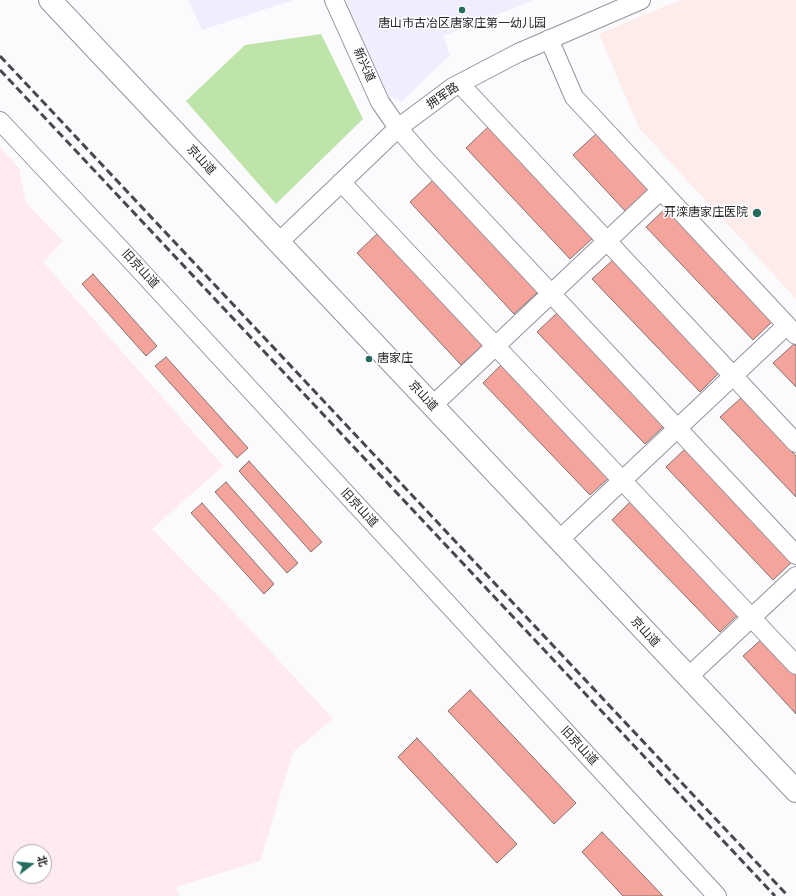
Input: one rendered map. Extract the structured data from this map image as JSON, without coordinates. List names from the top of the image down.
{
  "streets": {
    "highway": ["京山道"],
    "street": ["新兴道", "拥军路", "旧京山道"]
  },
  "crossings": [
    ["新兴道", "拥军路"],
    ["拥军路", "京山道"]
  ],
  "places": ["唐山市古冶区唐家庄第一幼儿园", "开滦唐家庄医院", "唐家庄"],
  "north": "right"
}
